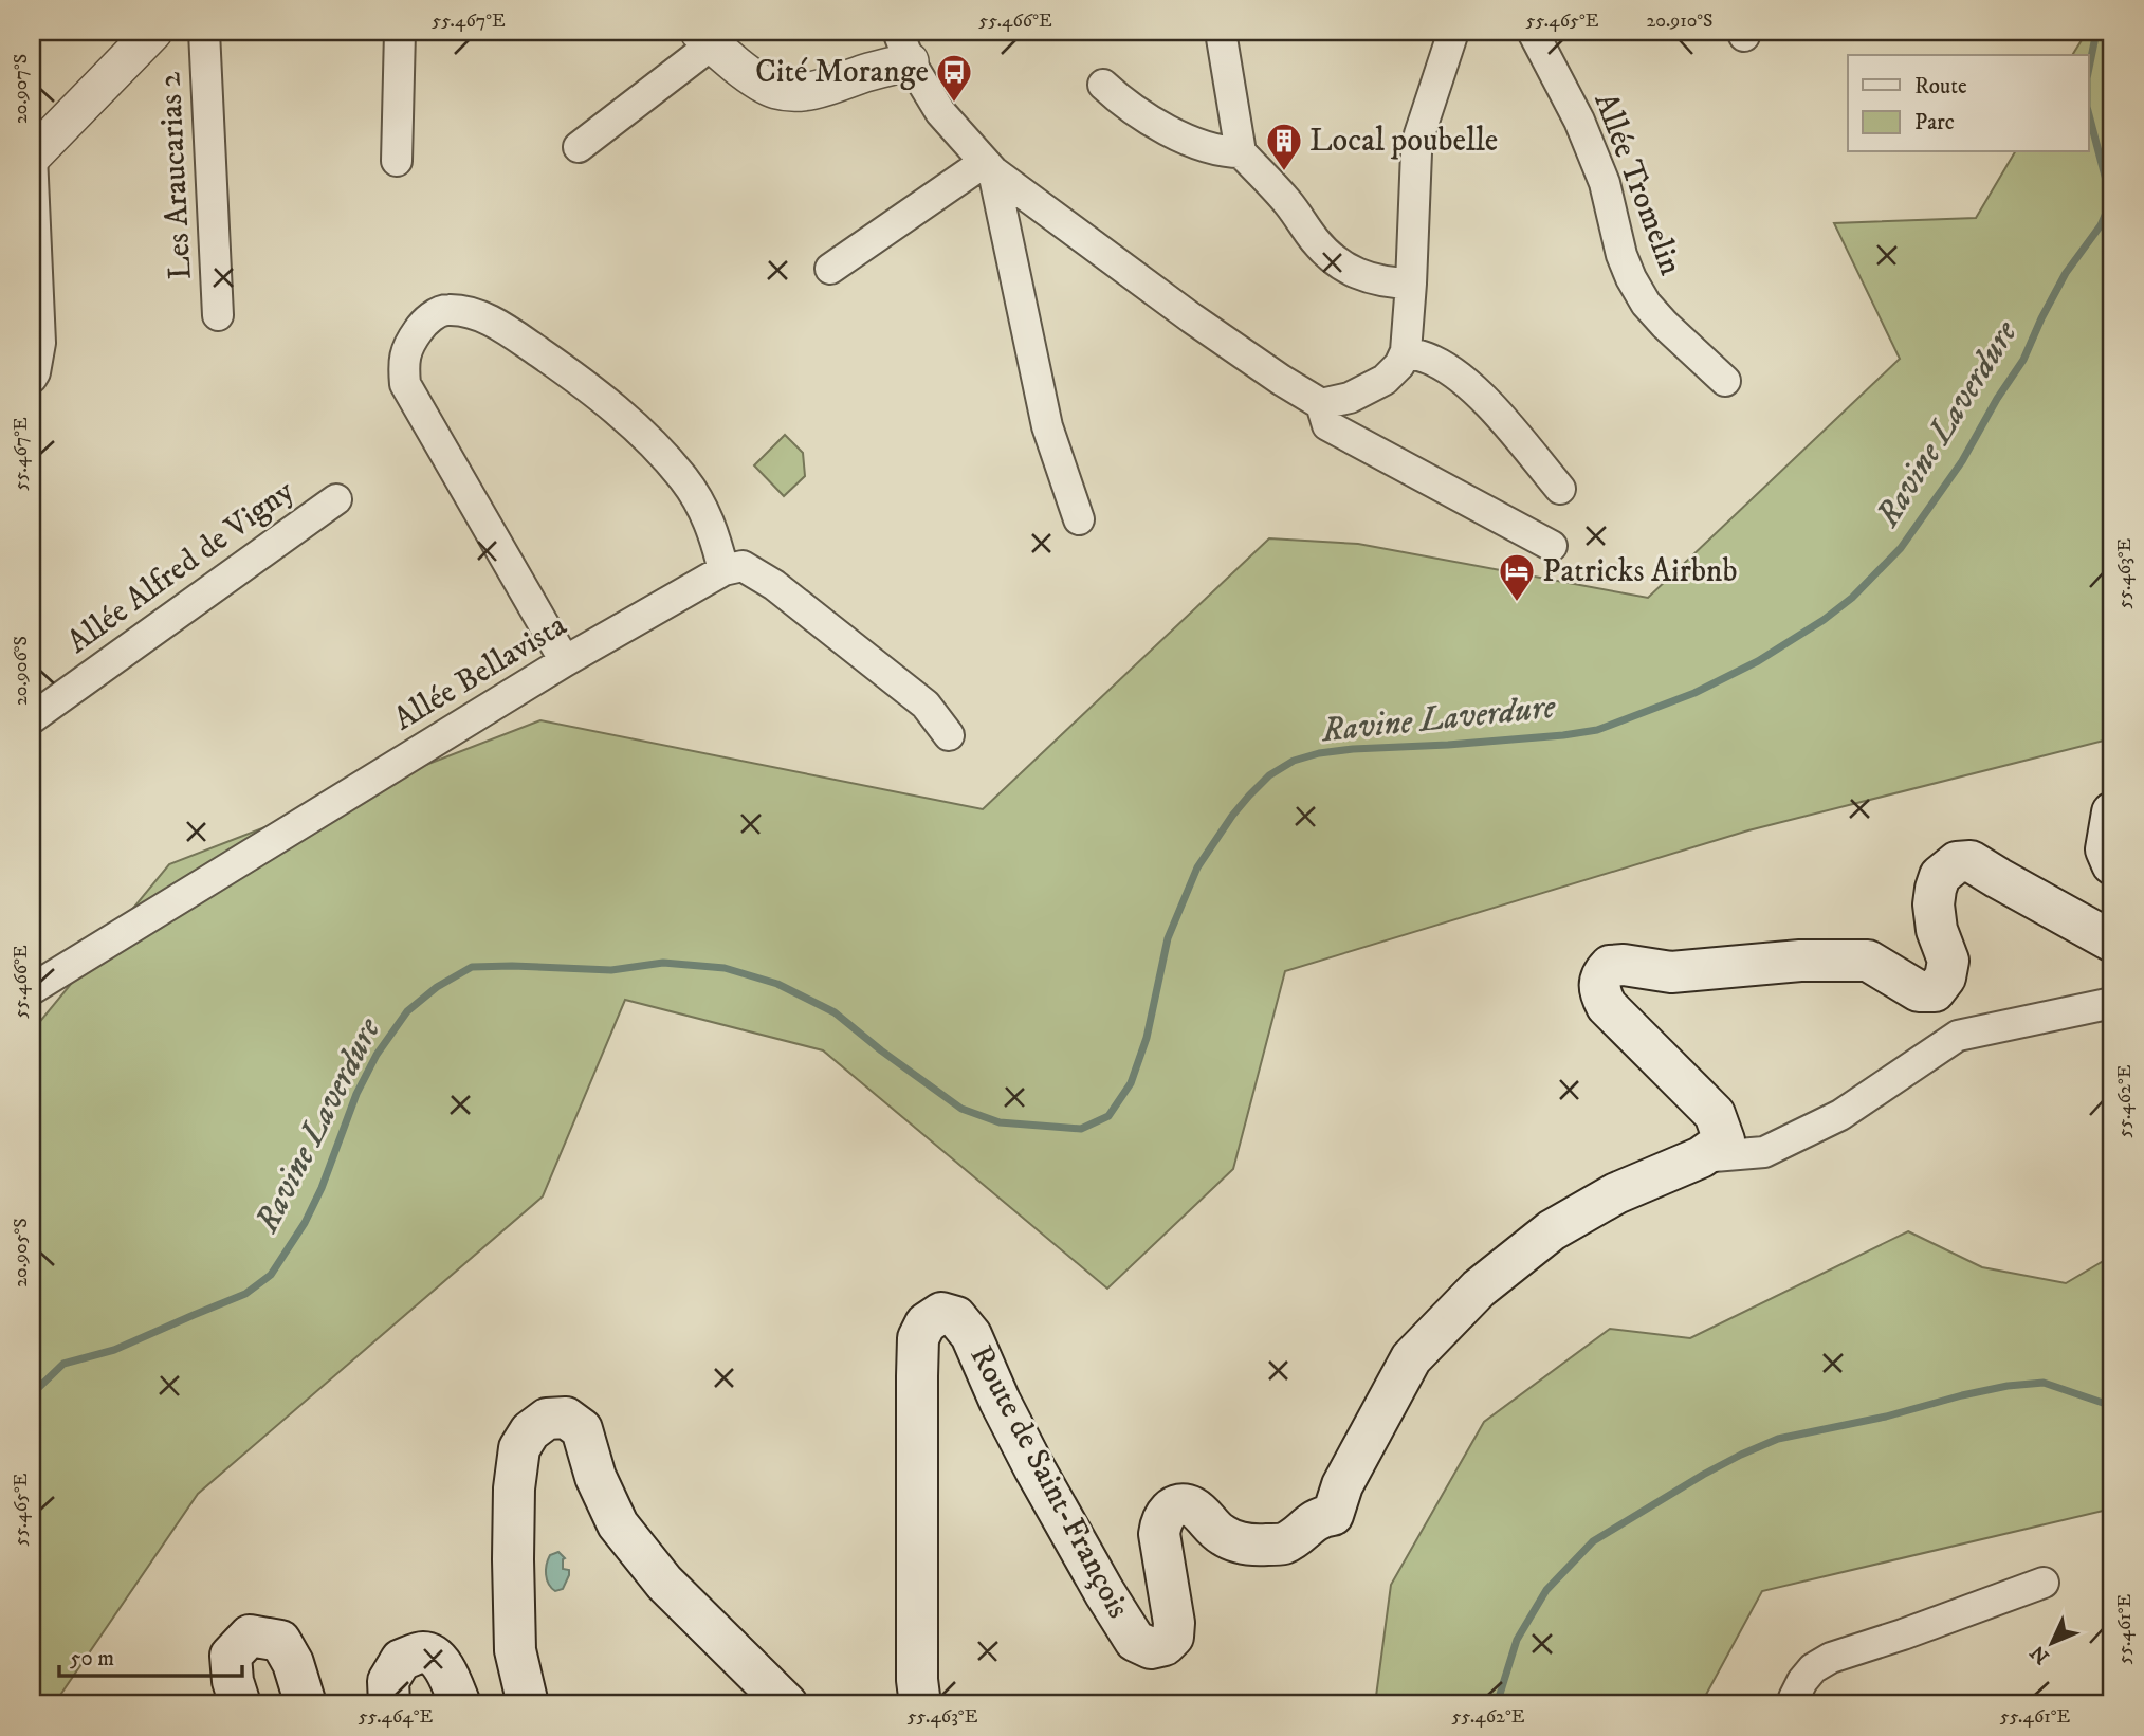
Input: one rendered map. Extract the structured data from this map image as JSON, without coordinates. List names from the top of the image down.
{
  "streets": {
    "main road": ["Route de Saint-François"],
    "street": [
      "Les Araucarias 2",
      "Allée Tromelin",
      "Allée Alfred de Vigny",
      "Allée Bellavista"
    ]
  },
  "water": ["Ravine Laverdure"],
  "places": {
    "bus stop": ["Cité Morange"],
    "building": ["Local poubelle"],
    "hotel": ["Patricks Airbnb"]
  },
  "legend": ["Route", "Parc"],
  "scale_bar": "50 m",
  "north": "bottom left",
  "coordinates": [
    "55.467°E",
    "55.466°E",
    "55.465°E",
    "20.910°S",
    "20.907°S",
    "55.463°E",
    "20.906°S",
    "55.462°E",
    "20.905°S",
    "55.461°E",
    "55.464°E"
  ]
}
